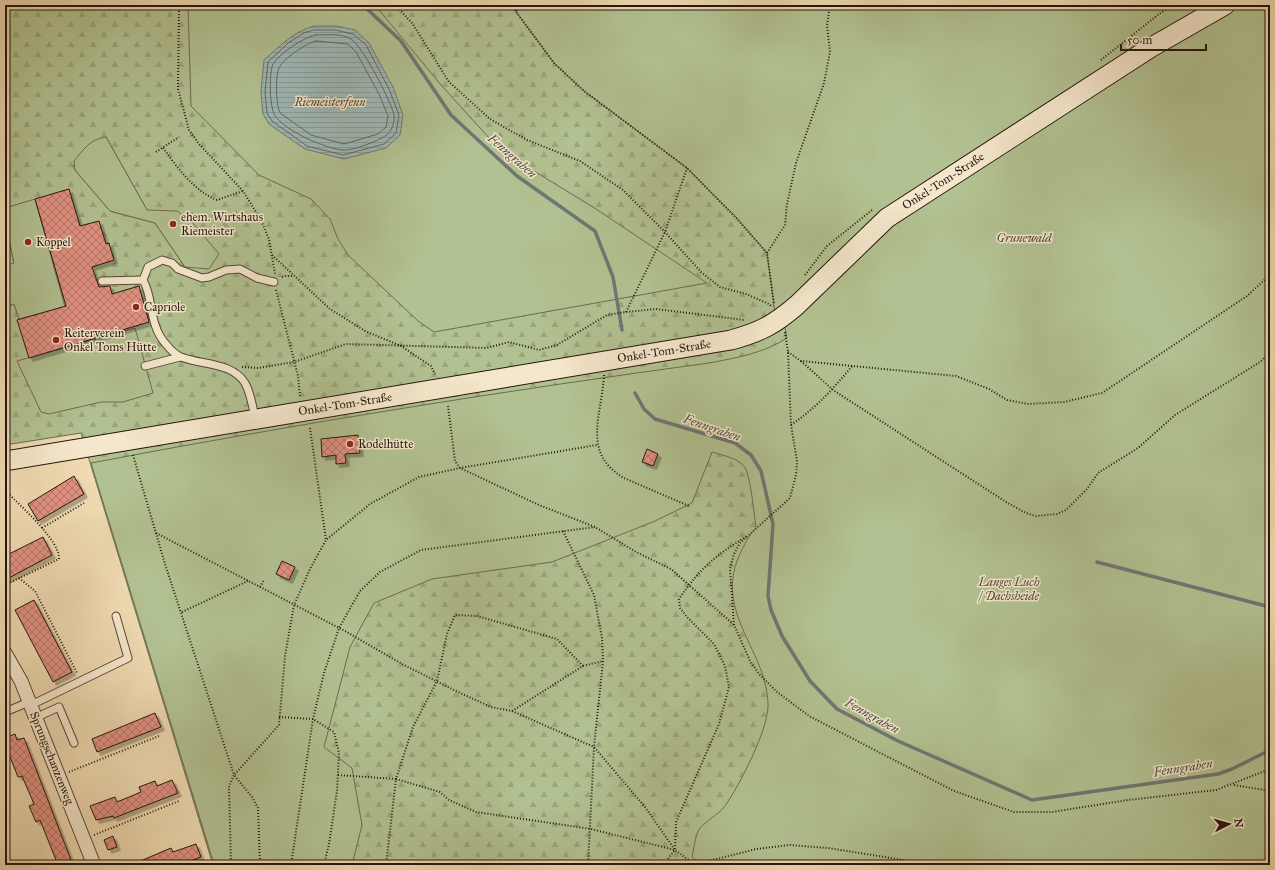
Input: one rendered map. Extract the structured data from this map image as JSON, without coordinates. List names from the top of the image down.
{
  "streets": {
    "main road": ["Onkel-Tom-Straße"],
    "street": ["Sprungschanzenweg"]
  },
  "water": ["Fenngraben"],
  "parks": ["Riemeisterfenn", "Grunewald", "Langes Luch / Dachsheide"],
  "places": [
    "ehem. Wirtshaus Riemeister",
    "Koppel",
    "Capriole",
    "Reiterverein Onkel Toms Hütte",
    "Rodelhütte"
  ],
  "scale_bar": "50 m",
  "north": "right"
}
